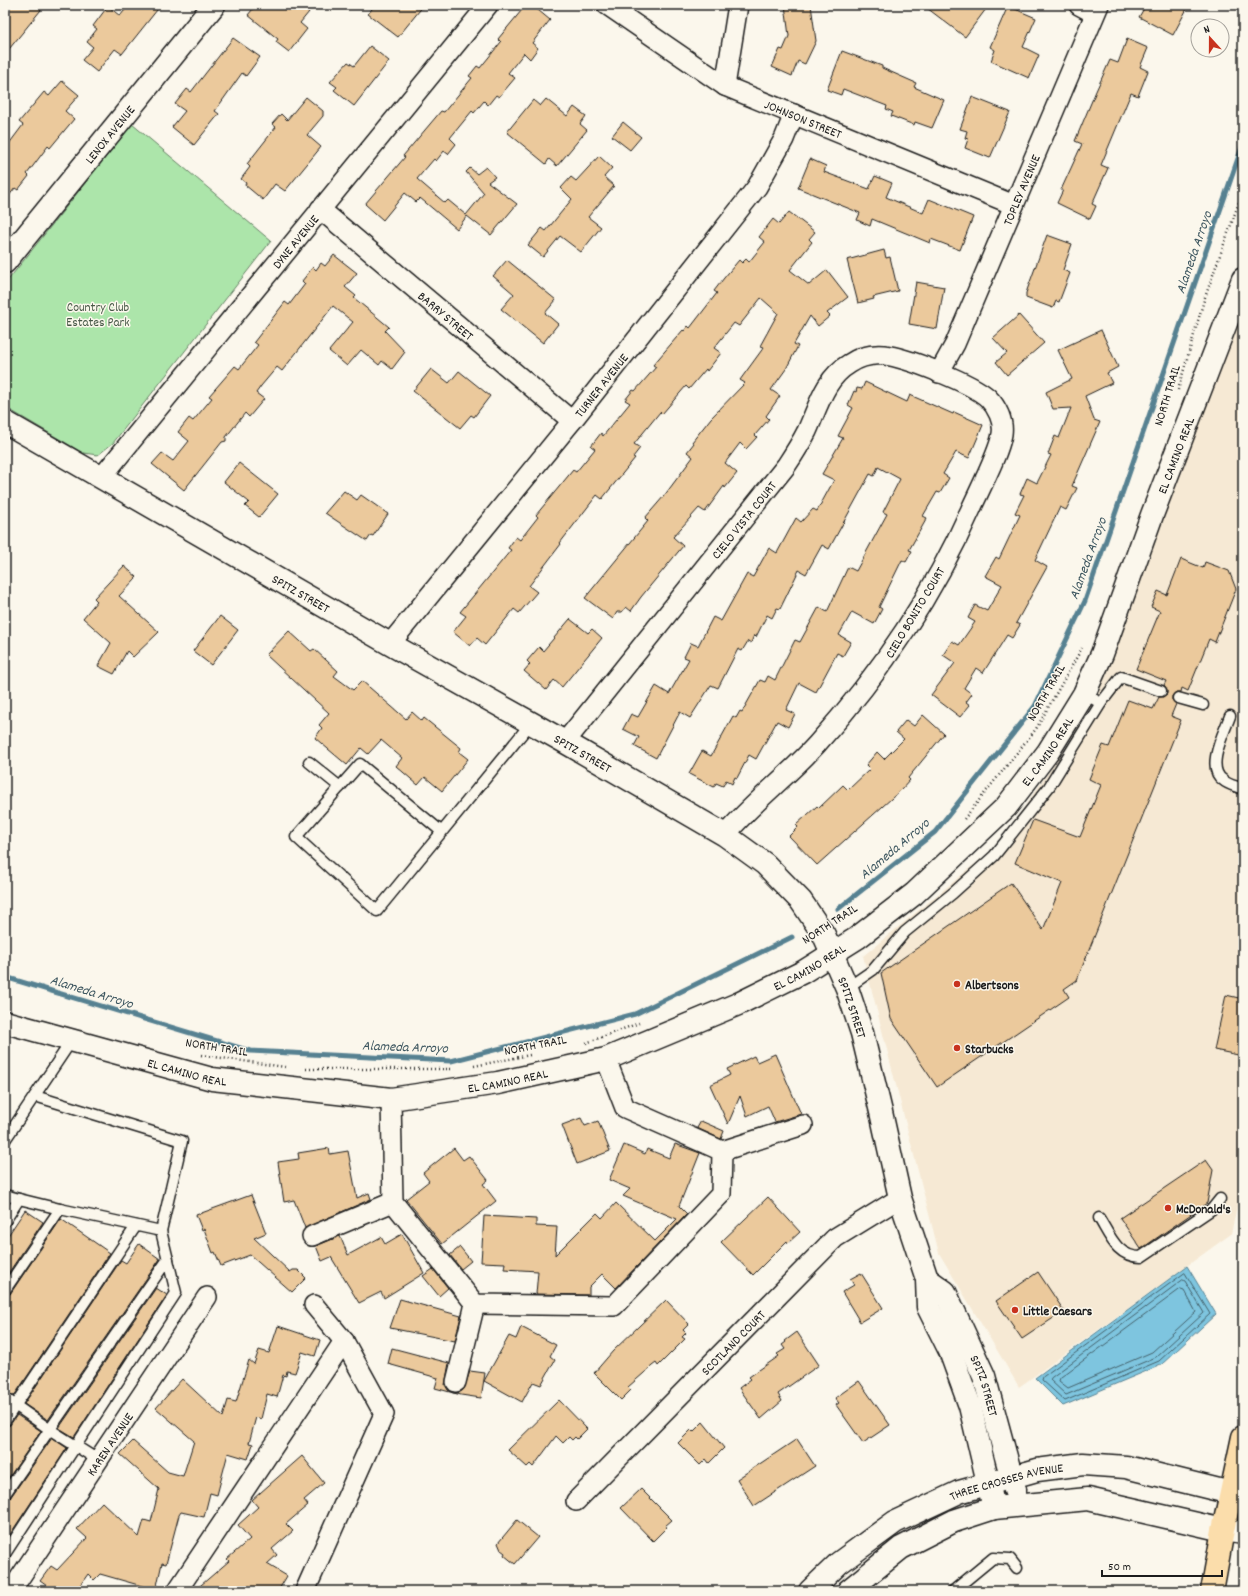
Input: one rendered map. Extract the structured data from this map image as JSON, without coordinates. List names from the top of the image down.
{
  "streets": {
    "street": [
      "JOHNSON STREET",
      "LENOX AVENUE",
      "TOPLEY AVENUE",
      "DYNE AVENUE",
      "BARRY STREET",
      "TURNER AVENUE",
      "EL CAMINO REAL",
      "CIELO VISTA COURT",
      "SPITZ STREET",
      "CIELO BONITO COURT",
      "SCOTLAND COURT",
      "KAREN AVENUE",
      "THREE CROSSES AVENUE"
    ],
    "path": ["NORTH TRAIL"]
  },
  "crossings": [
    ["JOHNSON STREET", "TOPLEY AVENUE"],
    ["JOHNSON STREET", "TURNER AVENUE"],
    ["TOPLEY AVENUE", "CIELO VISTA COURT"],
    ["TOPLEY AVENUE", "CIELO BONITO COURT"],
    ["DYNE AVENUE", "BARRY STREET"],
    ["DYNE AVENUE", "SPITZ STREET"],
    ["BARRY STREET", "TURNER AVENUE"],
    ["TURNER AVENUE", "SPITZ STREET"],
    ["EL CAMINO REAL", "SPITZ STREET"],
    ["CIELO VISTA COURT", "SPITZ STREET"],
    ["CIELO VISTA COURT", "CIELO BONITO COURT"],
    ["SPITZ STREET", "CIELO BONITO COURT"],
    ["SPITZ STREET", "SCOTLAND COURT"],
    ["SPITZ STREET", "THREE CROSSES AVENUE"]
  ],
  "water": ["Alameda Arroyo"],
  "parks": ["Country Club Estates Park"],
  "places": [
    "Albertsons",
    "Starbucks",
    "McDonald's",
    "Little Caesars"
  ],
  "scale_bar": "50 m",
  "north": "top"
}
